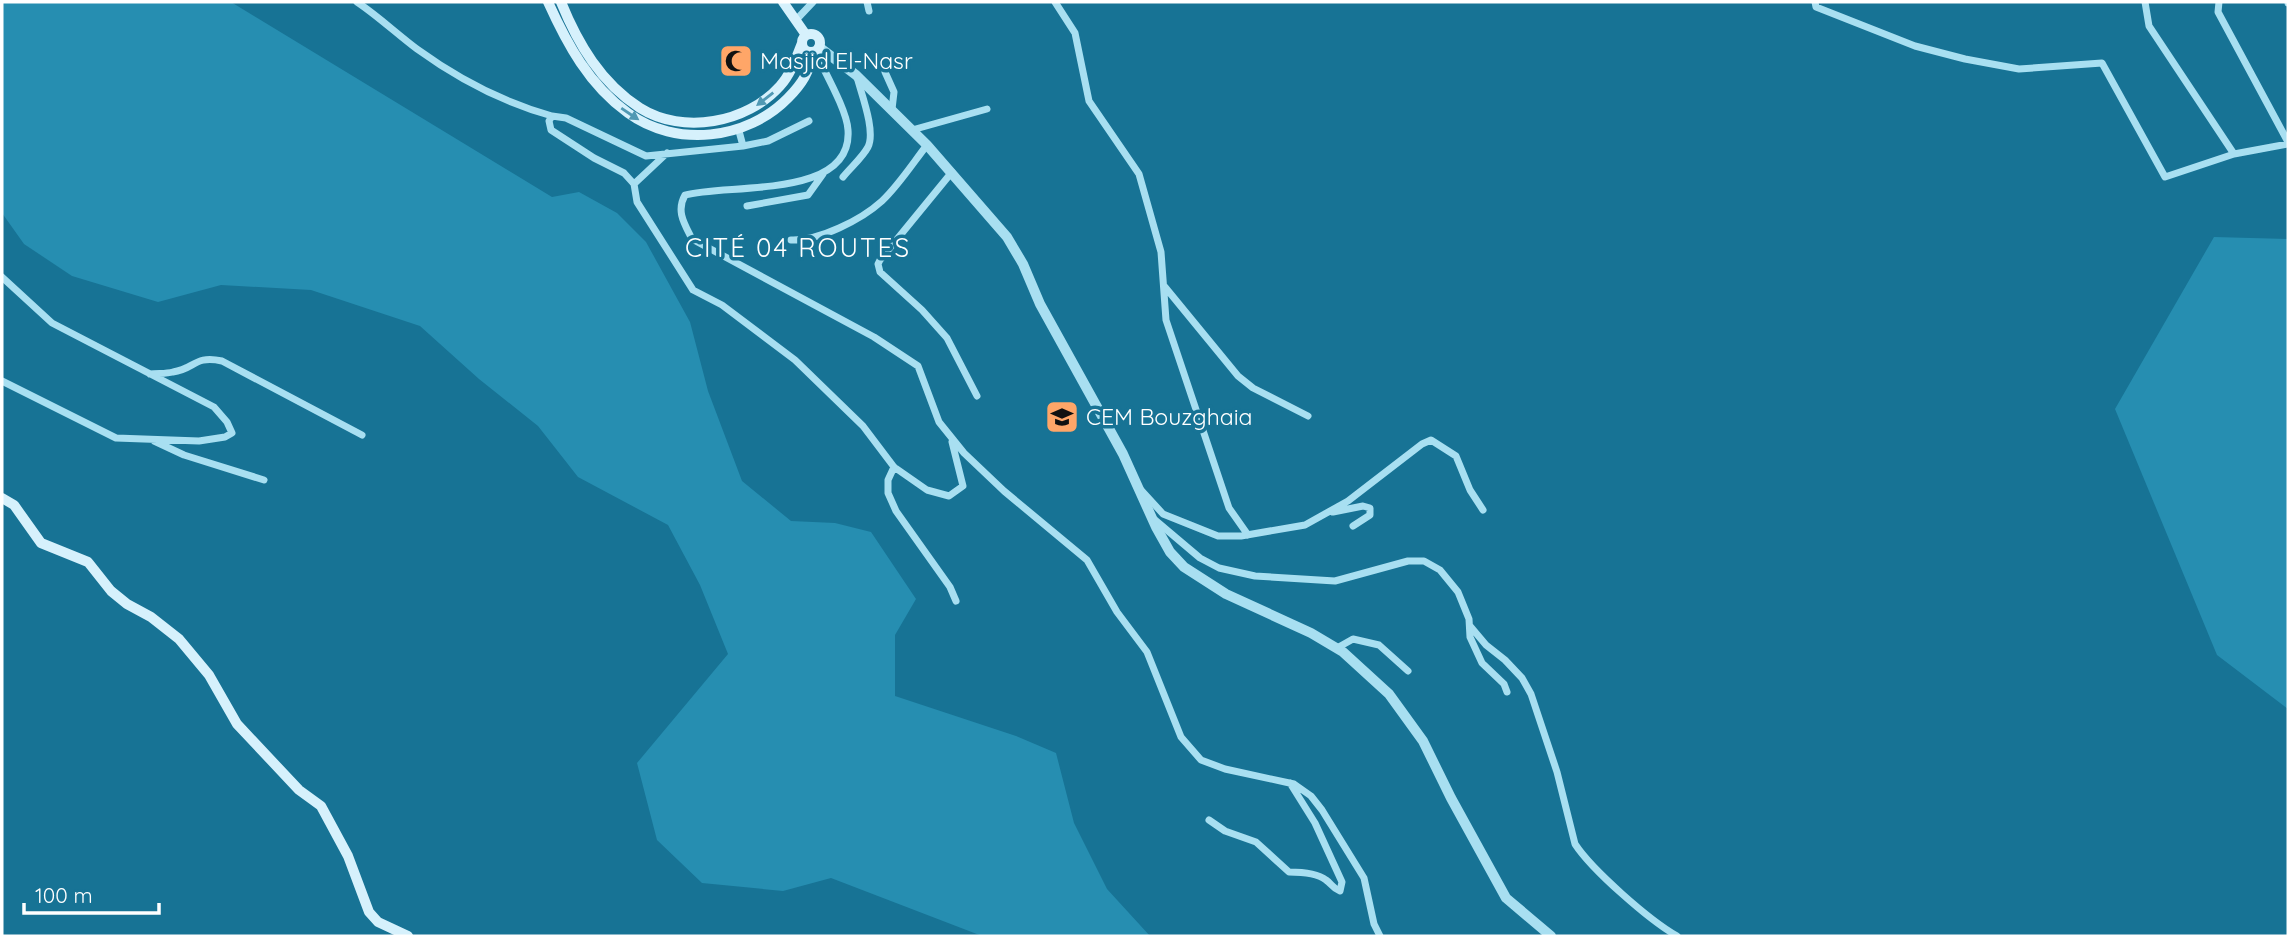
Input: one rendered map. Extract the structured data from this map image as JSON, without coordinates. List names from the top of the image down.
{
  "districts": ["CITÉ 04 ROUTES"],
  "places": {
    "mosque": ["Masjid El-Nasr"],
    "school or university": ["CEM Bouzghaia"]
  },
  "scale_bar": "100 m"
}
